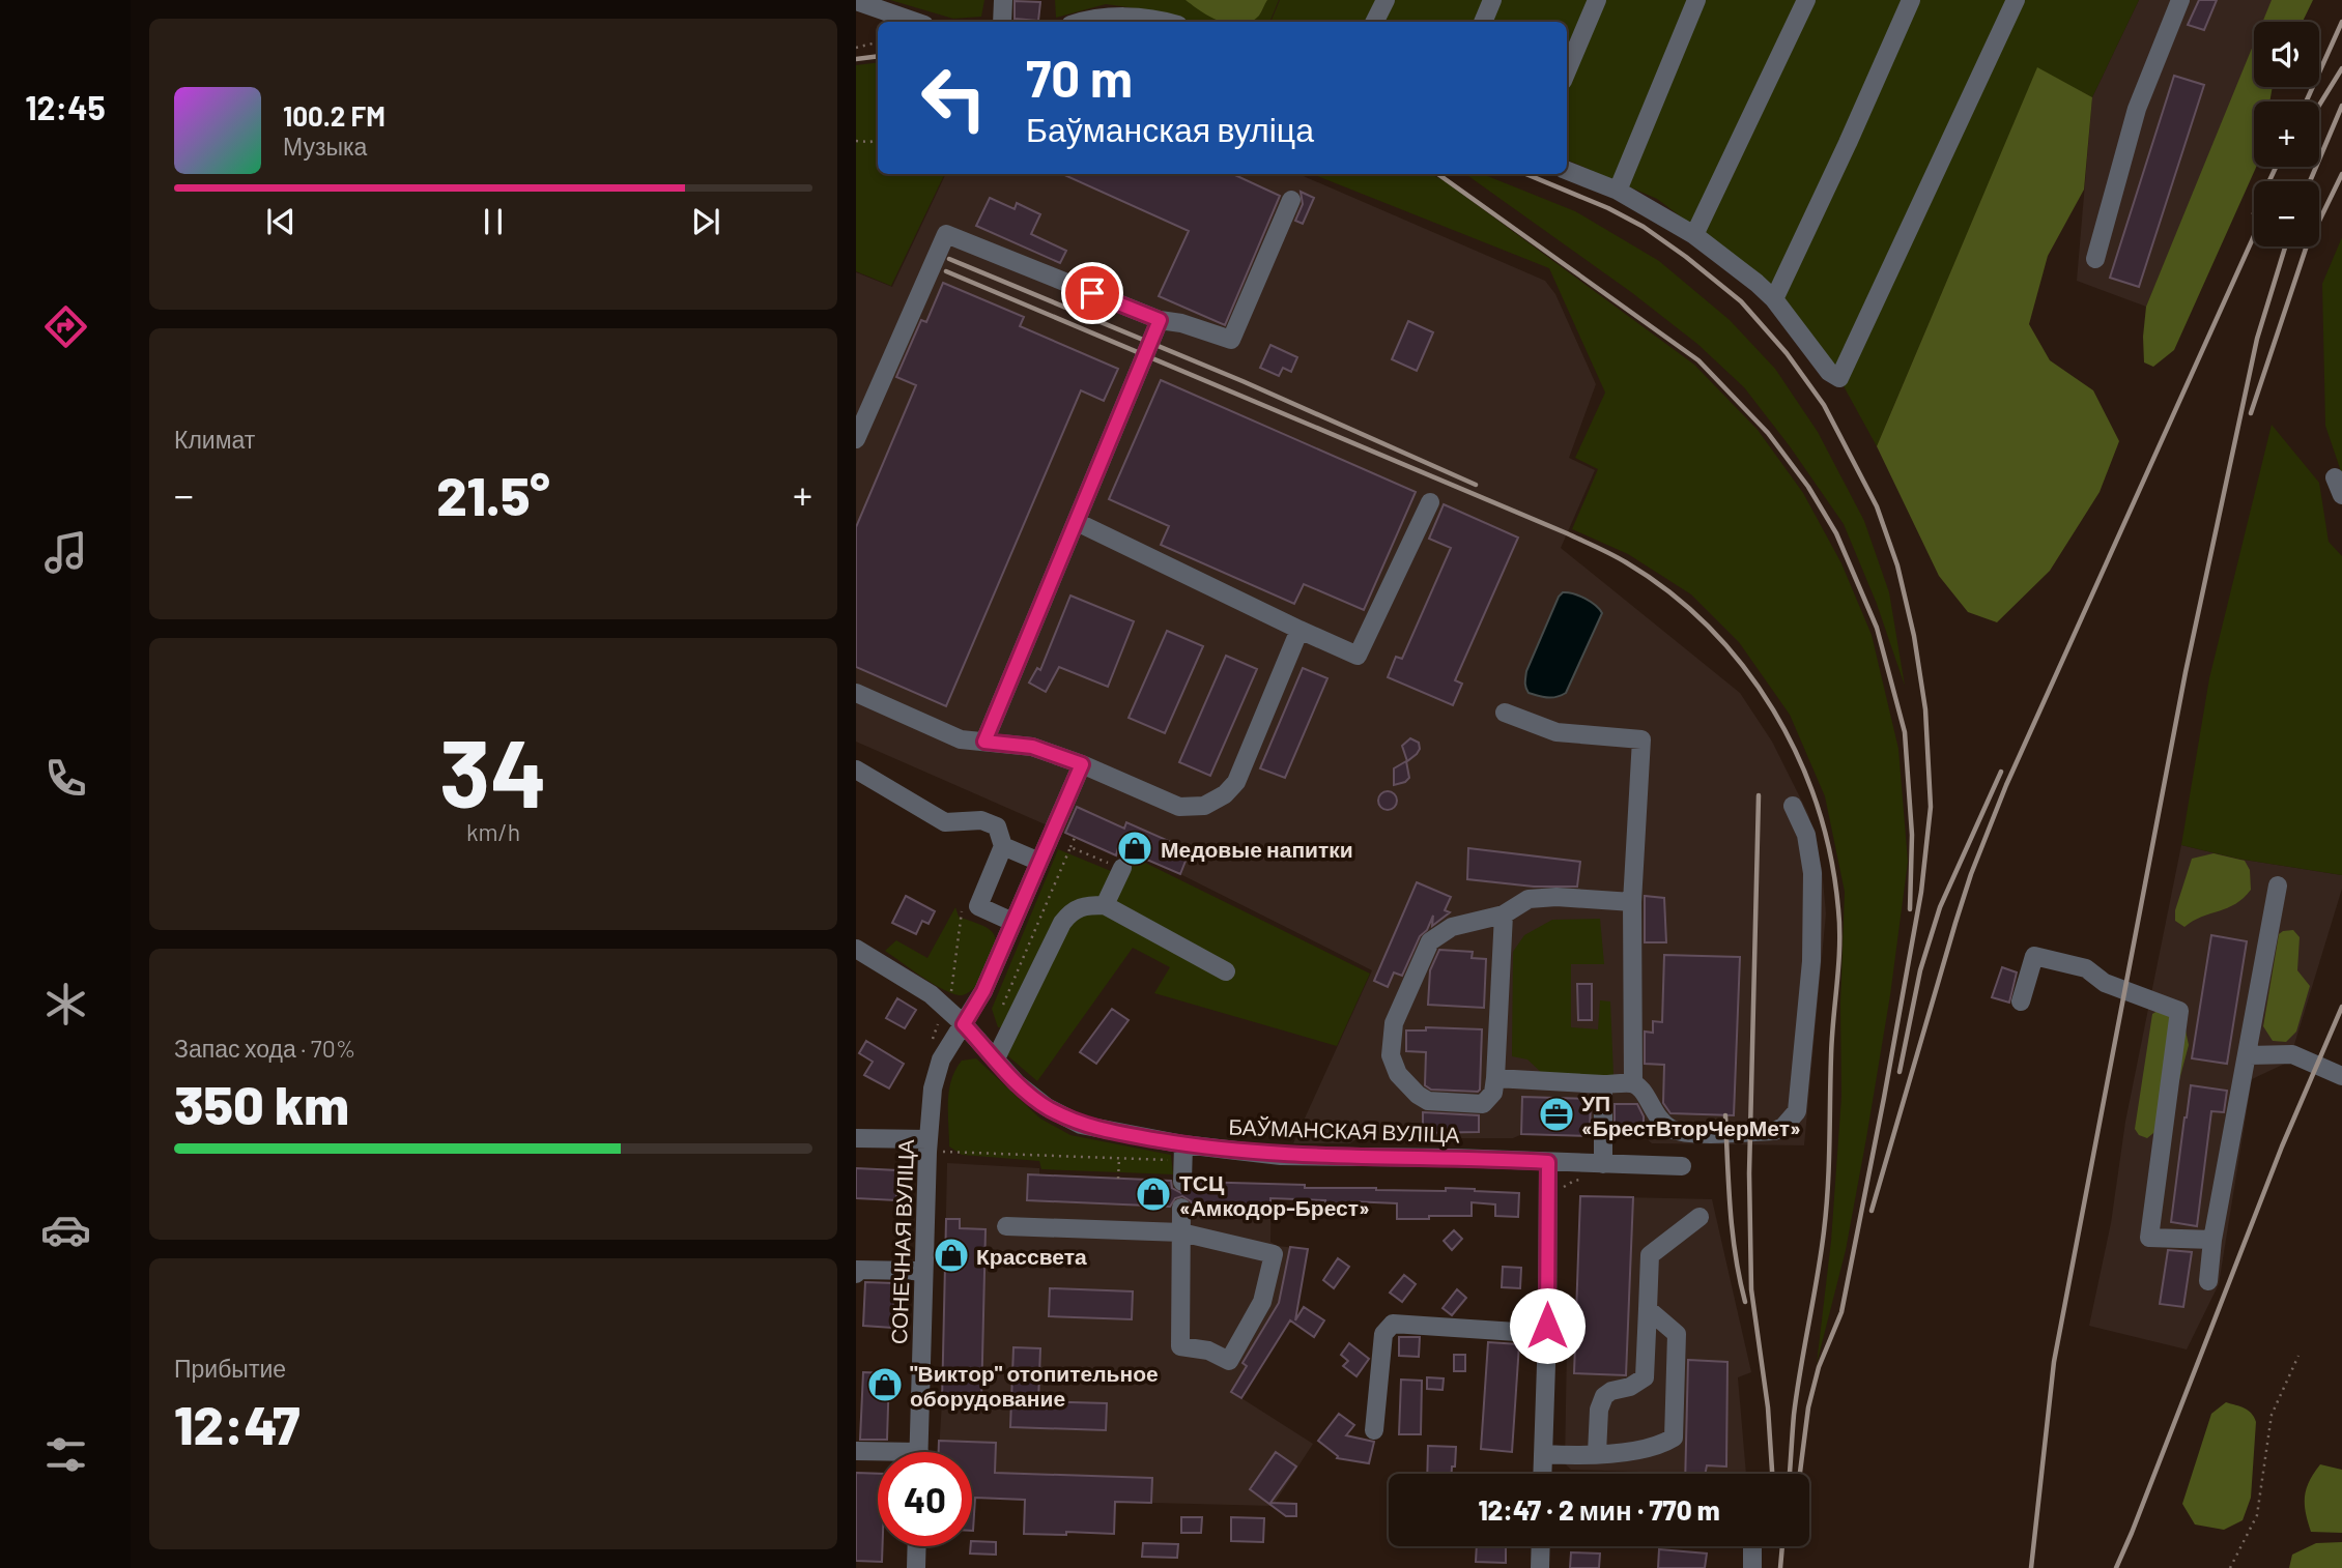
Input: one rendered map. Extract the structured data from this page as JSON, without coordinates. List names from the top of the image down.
{
  "streets": {
    "street": ["БАЎМАНСКАЯ ВУЛІЦА", "СОНЕЧНАЯ ВУЛІЦА"]
  },
  "crossings": [
    ["БАЎМАНСКАЯ ВУЛІЦА", "СОНЕЧНАЯ ВУЛІЦА"]
  ],
  "places": {
    "shop": [
      "Медовые напитки",
      "ТСЦ «Амкодор-Брест»",
      "Крассвета",
      "\"Виктор\" отопительное оборудование"
    ],
    "office": ["УП «БрестВторЧерМет»"]
  },
  "page": {
    "tabs": "12:45",
    "map_buttons": ["+", "−"],
    "turn": ["70 m", "Баўманская вуліца"],
    "song": ["100.2 FM", "Музыка"],
    "tile": [
      "Климат",
      ["34", "km/h"],
      ["Запас хода · 70%", "350 km"],
      ["Прибытие", "12:47"]
    ],
    "heat": ["−", "21.5°", "+"],
    "limit": "40",
    "trip": "12:47 · 2 мин · 770 m"
  }
}
